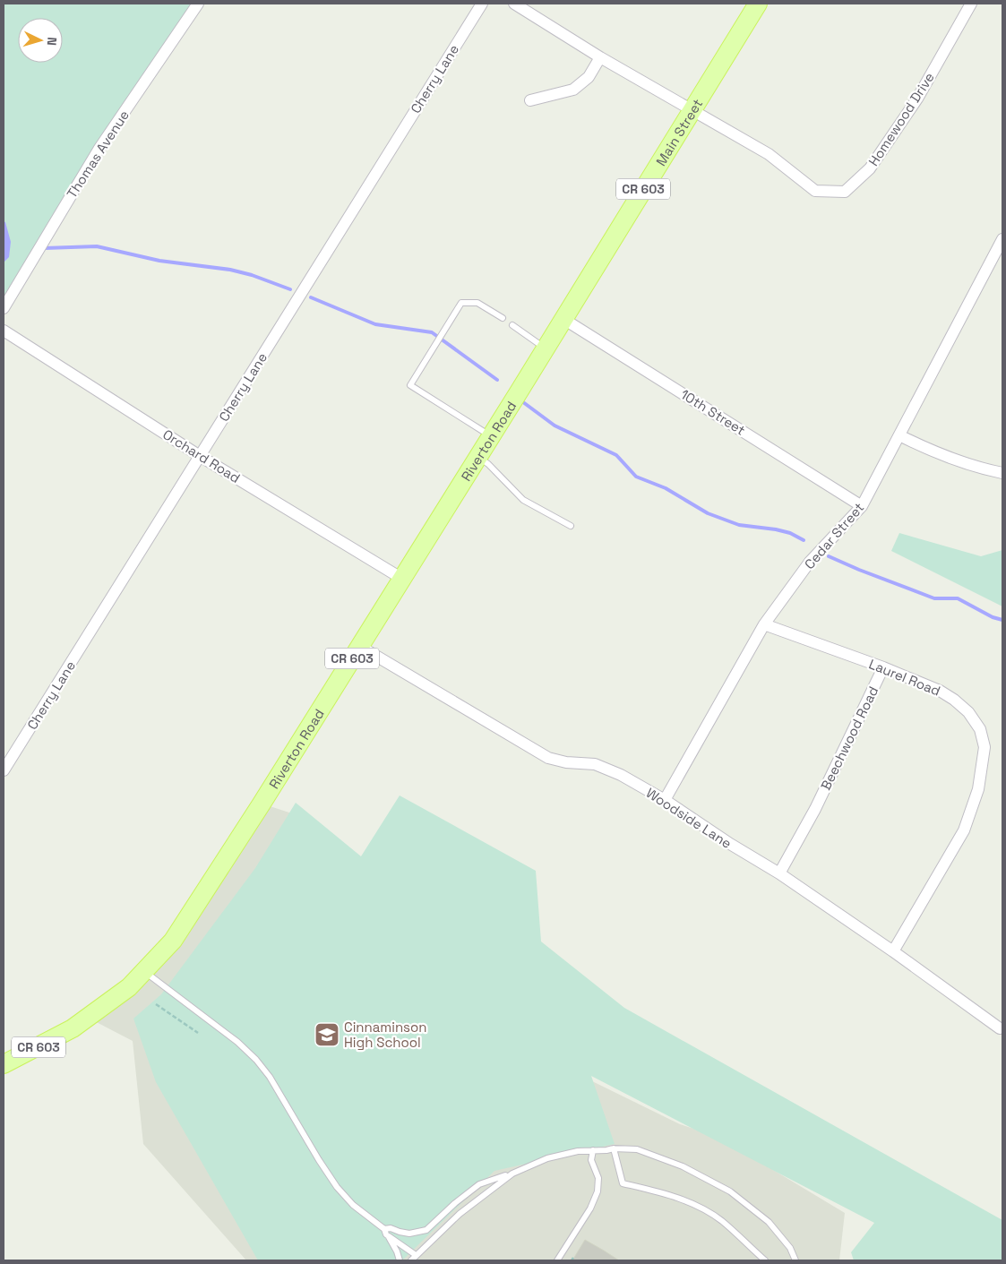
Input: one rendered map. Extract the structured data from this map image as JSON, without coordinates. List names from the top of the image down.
{
  "streets": {
    "main road": ["Main Street", "CR 603", "Riverton Road"],
    "street": [
      "Cherry Lane",
      "Homewood Drive",
      "Thomas Avenue",
      "10th Street",
      "Orchard Road",
      "Cedar Street",
      "Laurel Road",
      "Beechwood Road",
      "Woodside Lane"
    ]
  },
  "crossings": [
    ["Cherry Lane", "Orchard Road"],
    ["Homewood Drive", "Main Street"],
    ["Main Street", "10th Street"],
    ["Main Street", "Riverton Road"],
    ["10th Street", "Cedar Street"],
    ["Riverton Road", "Orchard Road"],
    ["Riverton Road", "Woodside Lane"],
    ["Cedar Street", "Laurel Road"],
    ["Cedar Street", "Woodside Lane"],
    ["Laurel Road", "Beechwood Road"],
    ["Laurel Road", "Woodside Lane"],
    ["Beechwood Road", "Woodside Lane"]
  ],
  "places": {
    "school or university": ["Cinnaminson High School"]
  },
  "north": "right"
}
